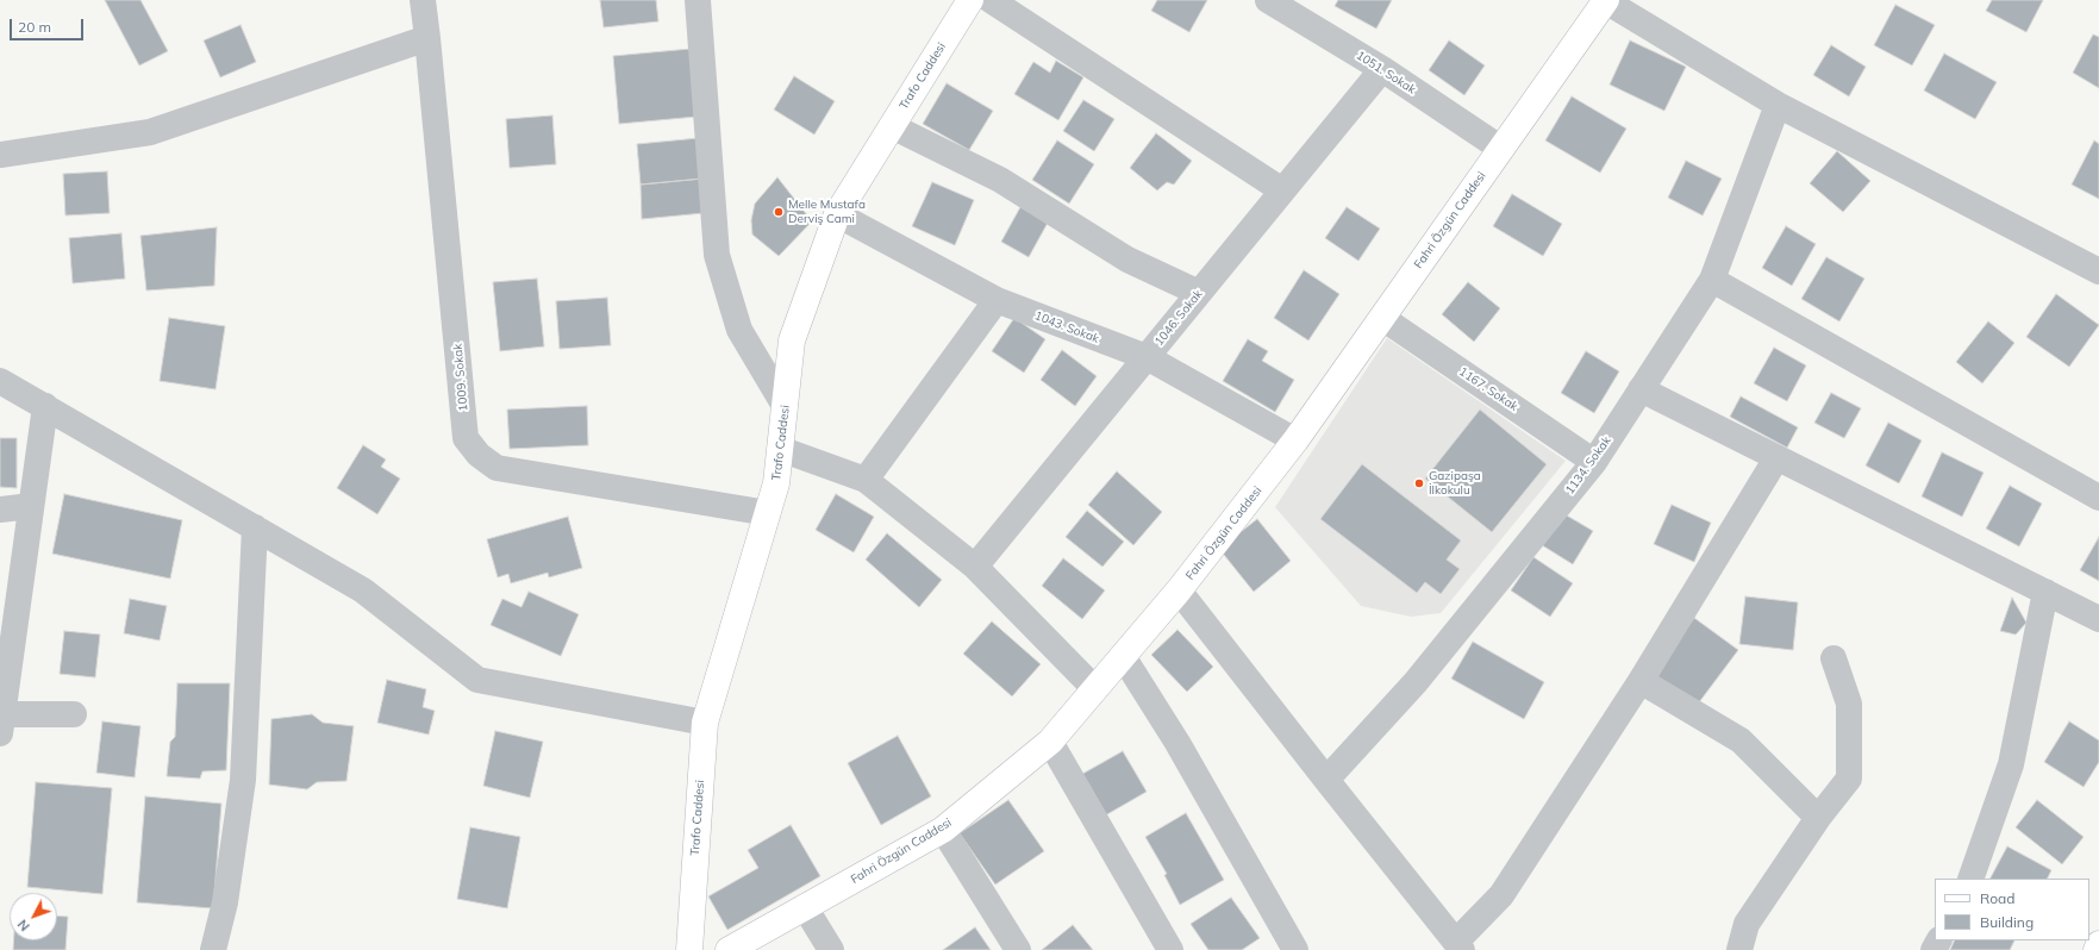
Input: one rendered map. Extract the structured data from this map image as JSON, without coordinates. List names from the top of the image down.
{
  "streets": {
    "street": [
      "1051. Sokak",
      "Trafo Caddesi",
      "Fahri Özgün Caddesi",
      "1046. Sokak",
      "1043. Sokak",
      "1009. Sokak",
      "1167. Sokak",
      "1134. Sokak"
    ]
  },
  "crossings": [
    ["1051. Sokak", "Fahri Özgün Caddesi"],
    ["1051. Sokak", "1046. Sokak"],
    ["Trafo Caddesi", "1043. Sokak"],
    ["Trafo Caddesi", "1009. Sokak"],
    ["Fahri Özgün Caddesi", "1043. Sokak"],
    ["Fahri Özgün Caddesi", "1167. Sokak"],
    ["1046. Sokak", "1043. Sokak"],
    ["1167. Sokak", "1134. Sokak"]
  ],
  "places": ["Melle Mustafa Derviş Cami", "Gazipaşa İlkokulu"],
  "legend": ["Road", "Building"],
  "scale_bar": "20 m",
  "north": "bottom left"
}
